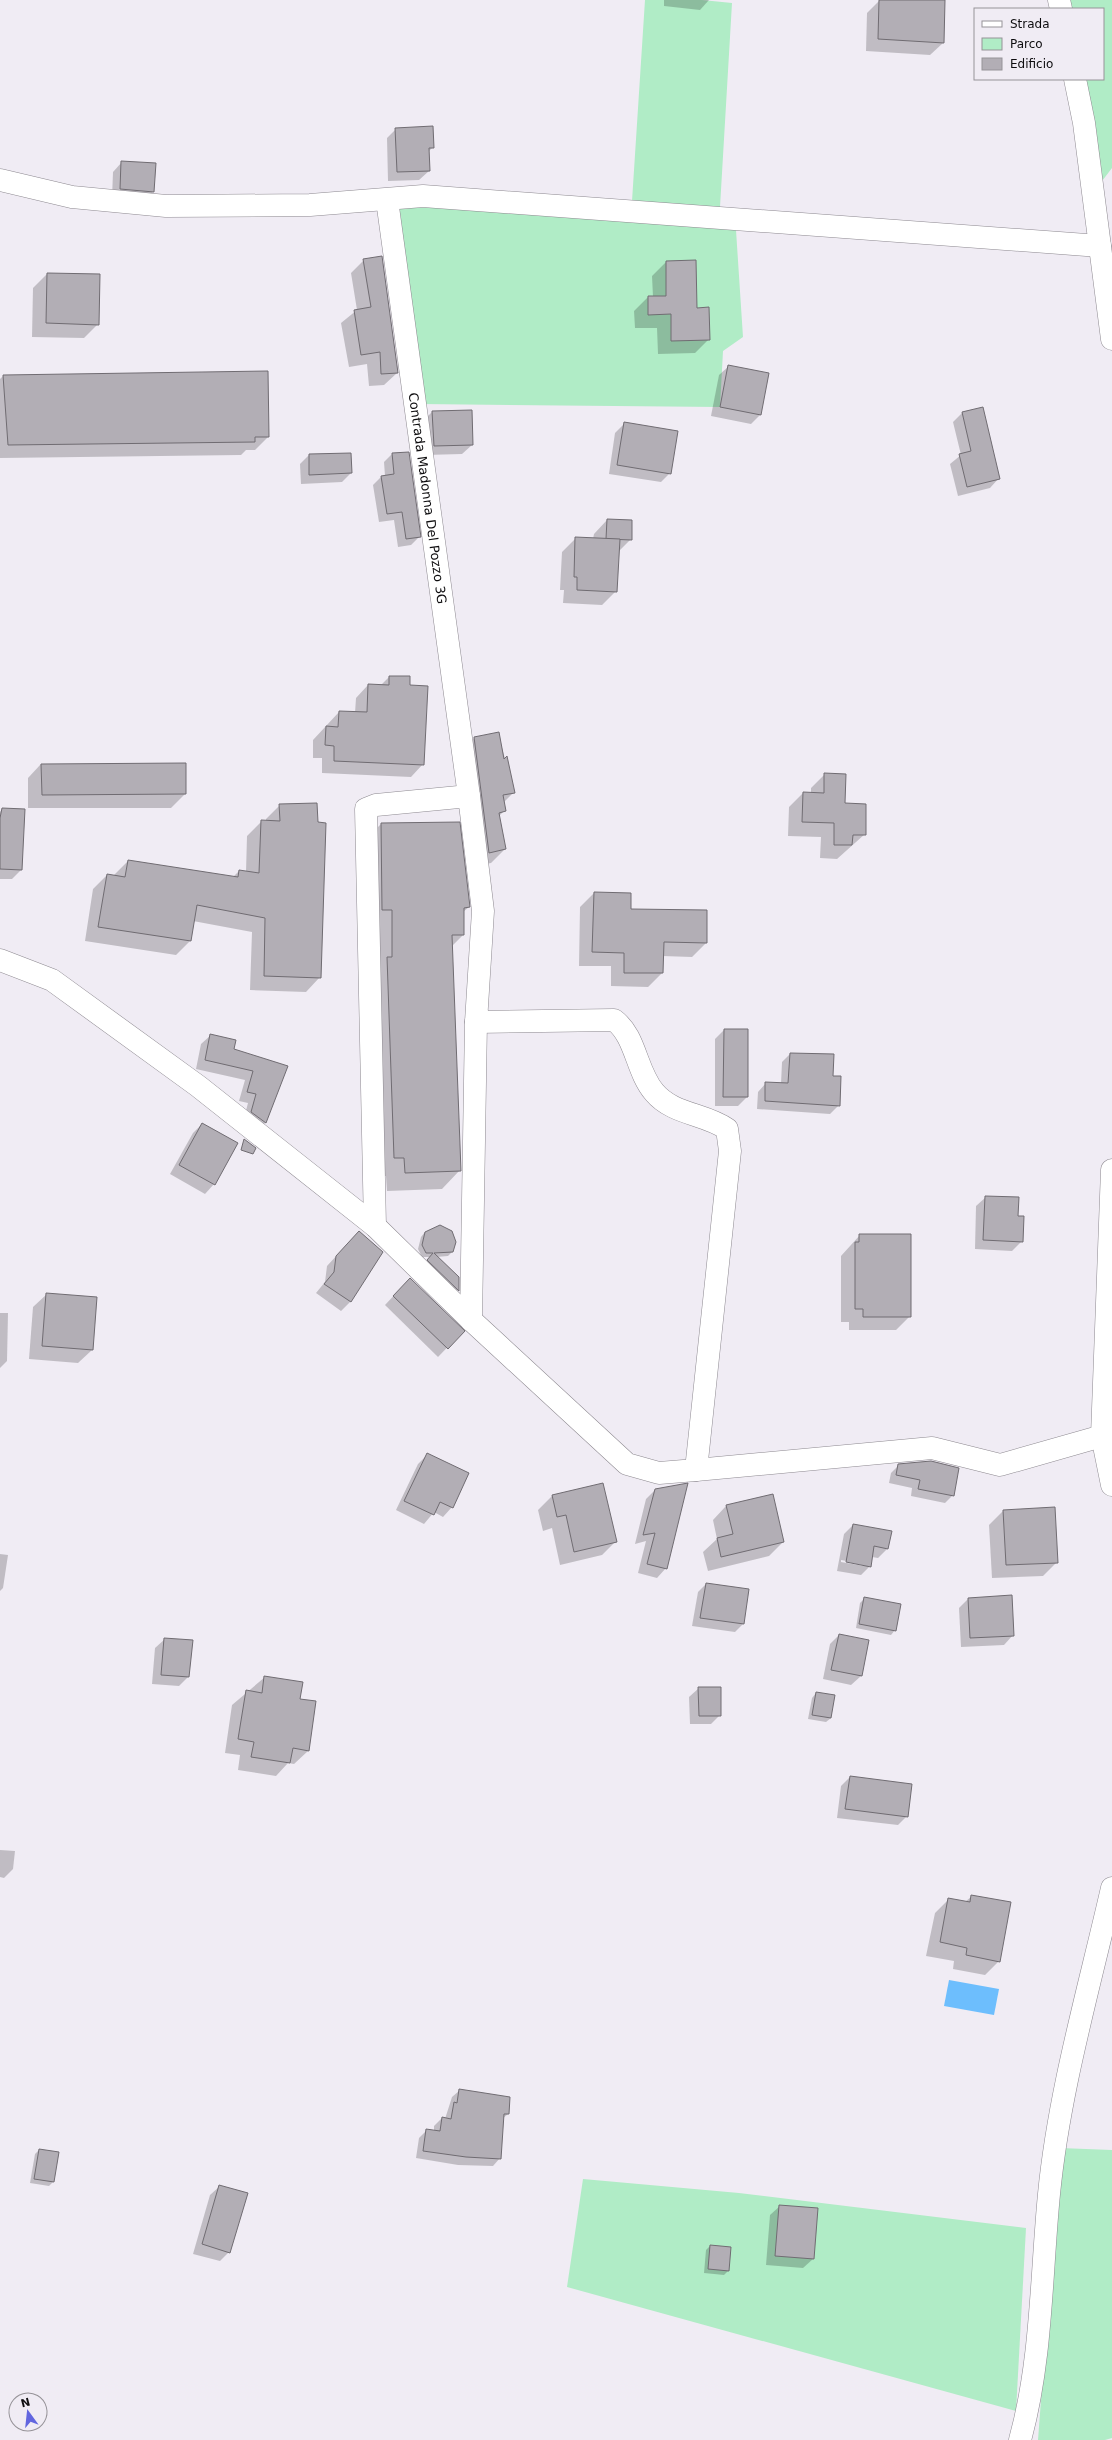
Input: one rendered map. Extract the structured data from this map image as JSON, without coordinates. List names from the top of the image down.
{
  "streets": {
    "street": ["Contrada Madonna Del Pozzo 3G"]
  },
  "legend": ["Strada", "Parco", "Edificio"],
  "north": "top"
}
